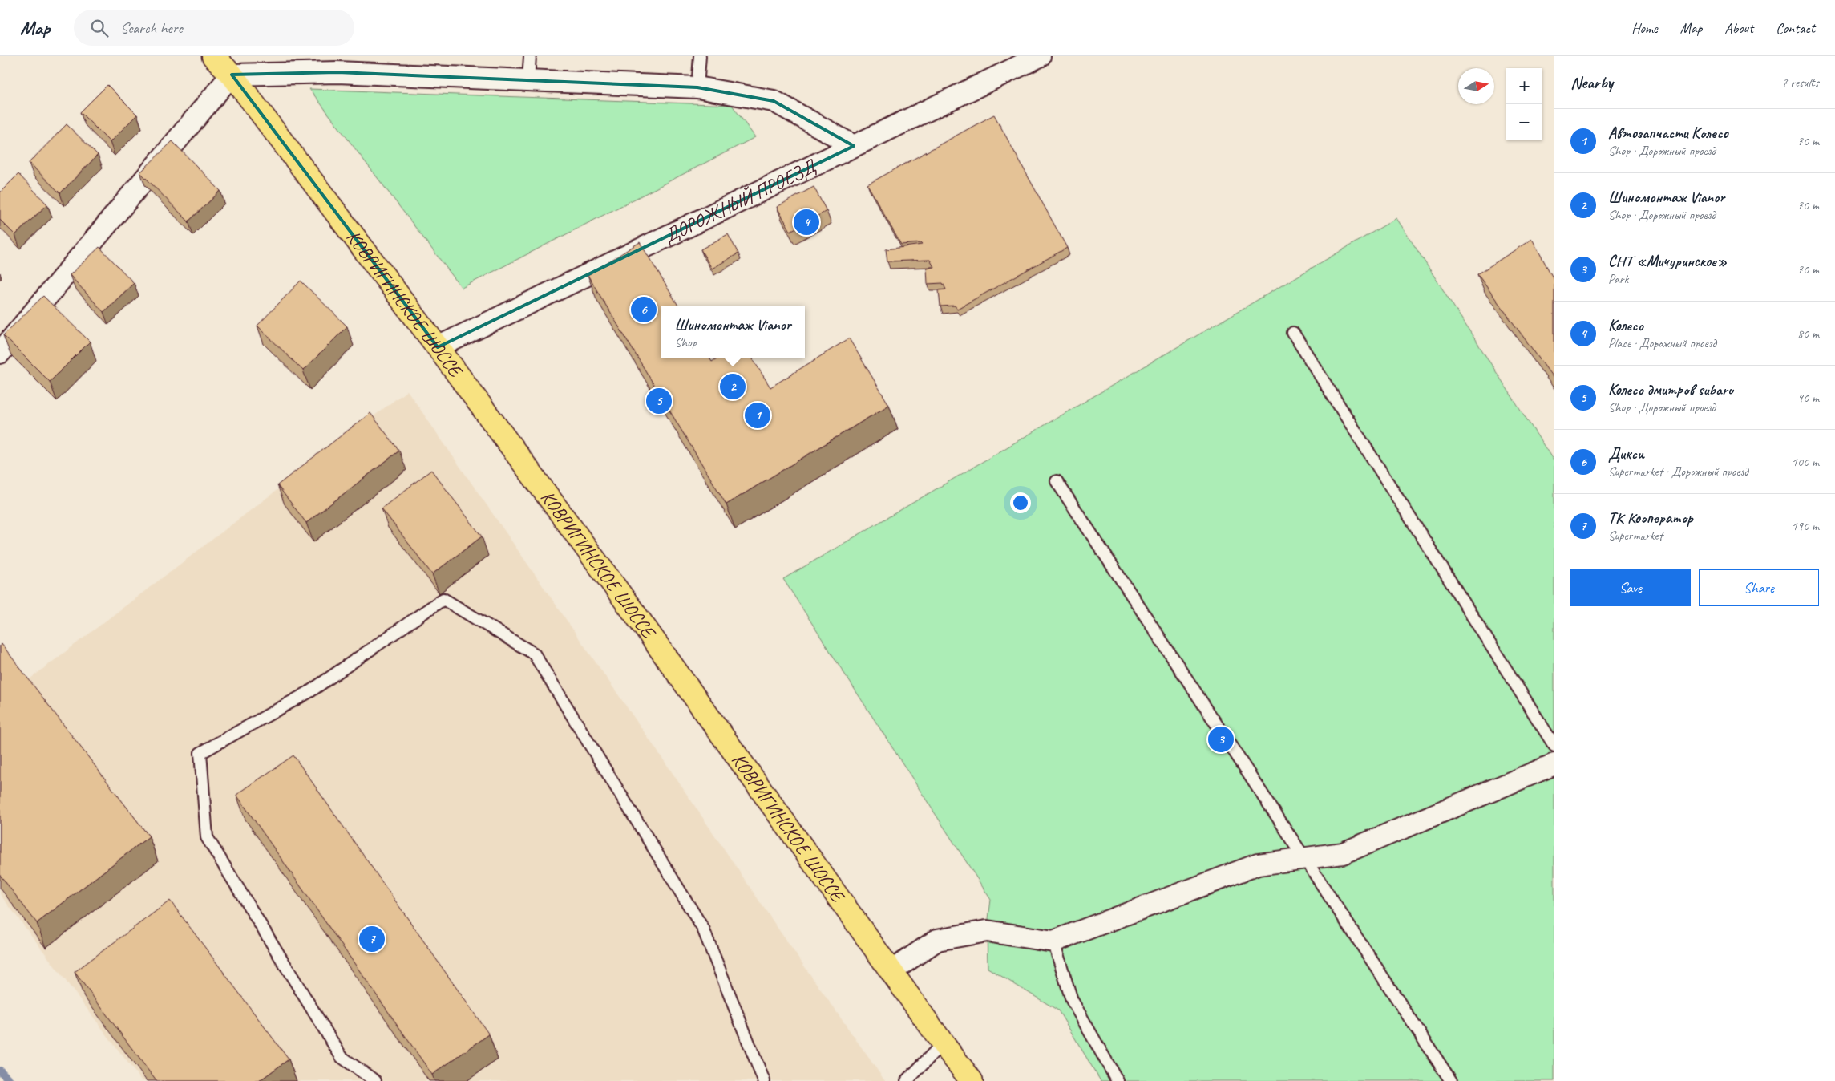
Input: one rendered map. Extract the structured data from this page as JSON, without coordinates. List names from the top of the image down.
{
  "streets": {
    "main road": ["КОВРИГИНСКОЕ ШОССЕ"],
    "street": ["ДОРОЖНЫЙ ПРОЕЗД"]
  },
  "crossings": [
    ["ДОРОЖНЫЙ ПРОЕЗД", "КОВРИГИНСКОЕ ШОССЕ"]
  ],
  "north": "right",
  "page": {
    "header": "Map",
    "search": "Search here",
    "nav": [
      "Home",
      "Map",
      "About",
      "Contact"
    ],
    "heading": ["Nearby", "7 results"],
    "map_buttons": ["+", "−"],
    "list": [
      {
        "mark": "1",
        "name": "Автозапчасти Колесо",
        "note": "Shop · Дорожный проезд",
        "value": "70 m"
      },
      {
        "mark": "2",
        "name": "Шиномонтаж Vianor",
        "note": "Shop · Дорожный проезд",
        "value": "70 m"
      },
      {
        "mark": "3",
        "name": "СНТ «Мичуринское»",
        "note": "Park",
        "value": "70 m"
      },
      {
        "mark": "4",
        "name": "Колесо",
        "note": "Place · Дорожный проезд",
        "value": "80 m"
      },
      {
        "mark": "5",
        "name": "Колесо дмитров subaru",
        "note": "Shop · Дорожный проезд",
        "value": "90 m"
      },
      {
        "mark": "6",
        "name": "Дикси",
        "note": "Supermarket · Дорожный проезд",
        "value": "100 m"
      },
      {
        "mark": "7",
        "name": "ТК Кооператор",
        "note": "Supermarket",
        "value": "190 m"
      }
    ],
    "pins": [
      "4",
      "6",
      "2",
      "5",
      "1",
      "3",
      "7"
    ],
    "popup": ["Шиномонтаж Vianor", "Shop"],
    "buttons": ["Save", "Share"]
  }
}
